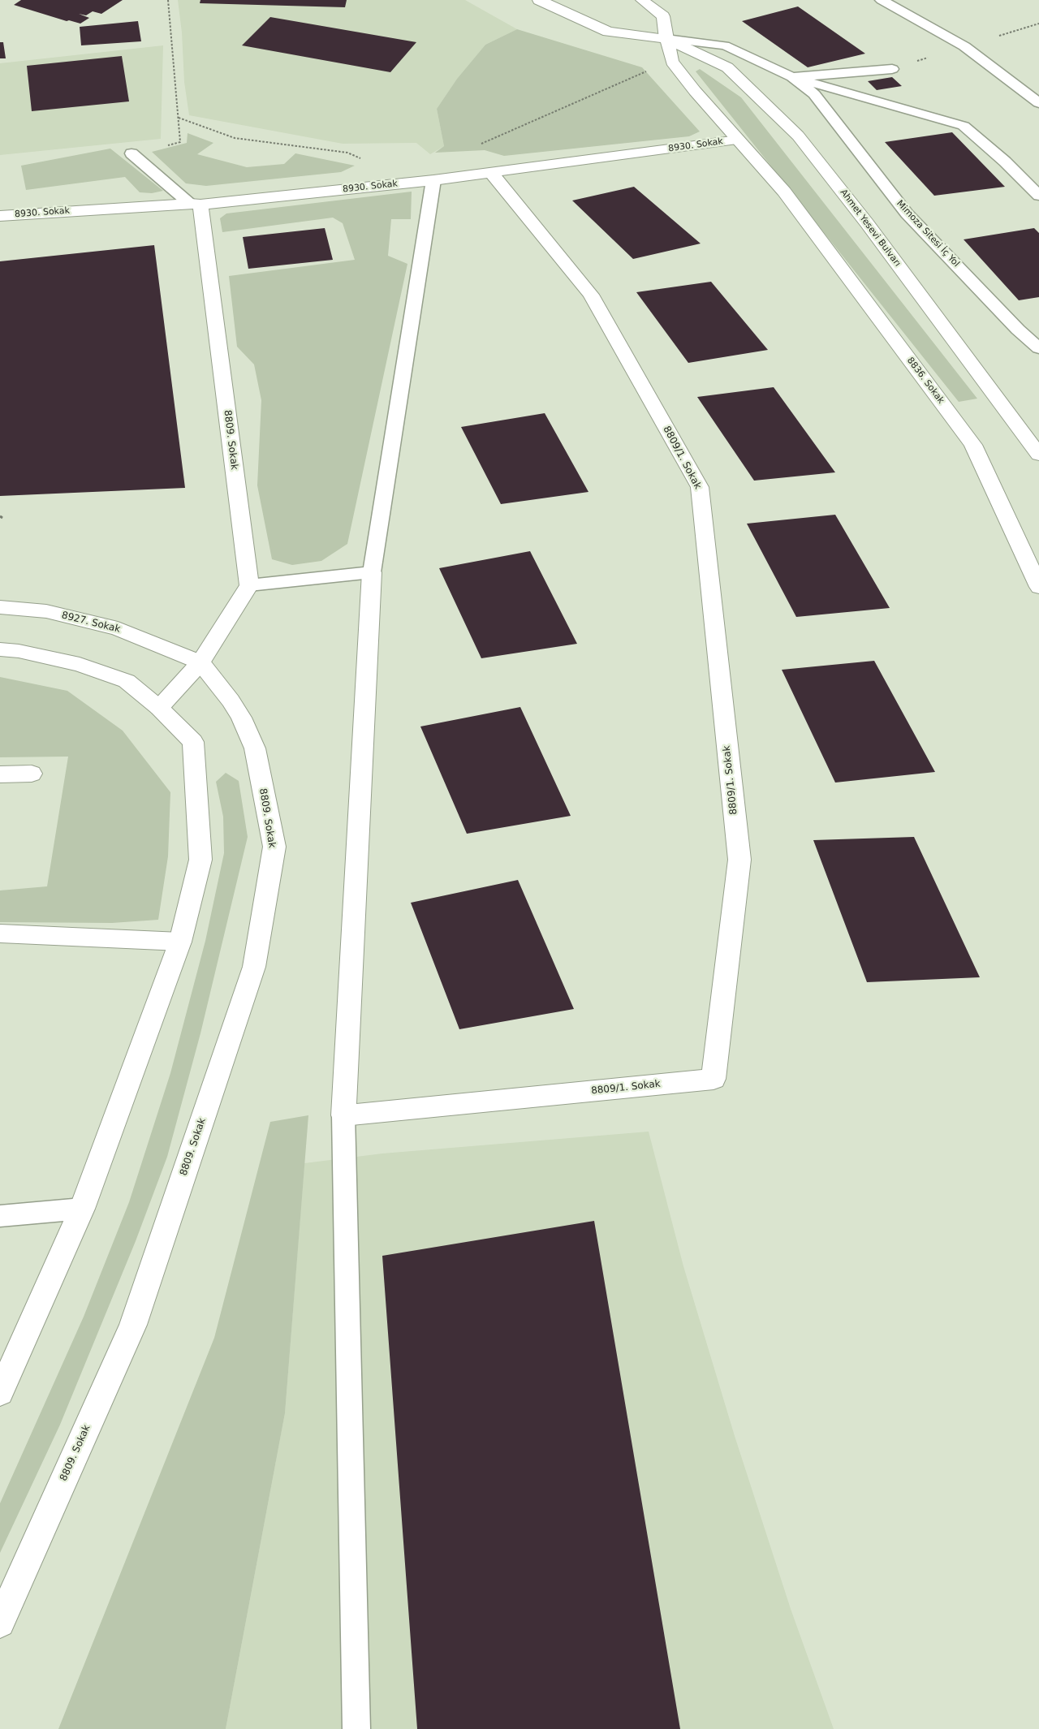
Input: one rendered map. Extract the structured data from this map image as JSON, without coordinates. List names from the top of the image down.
{
  "streets": {
    "street": [
      "8930. Sokak",
      "Ahmet Yesevi Bulvarı",
      "8836. Sokak",
      "8809. Sokak",
      "8809/1. Sokak",
      "8927. Sokak"
    ],
    "lane": ["Mimoza Sitesi İç Yol"]
  },
  "crossings": [
    ["8930. Sokak", "8836. Sokak"],
    ["8930. Sokak", "8809. Sokak"],
    ["8930. Sokak", "8809/1. Sokak"],
    ["Ahmet Yesevi Bulvarı", "Mimoza Sitesi İç Yol"],
    ["Ahmet Yesevi Bulvarı", "8836. Sokak"],
    ["Mimoza Sitesi İç Yol", "8836. Sokak"],
    ["8809. Sokak", "8927. Sokak"]
  ]
}
